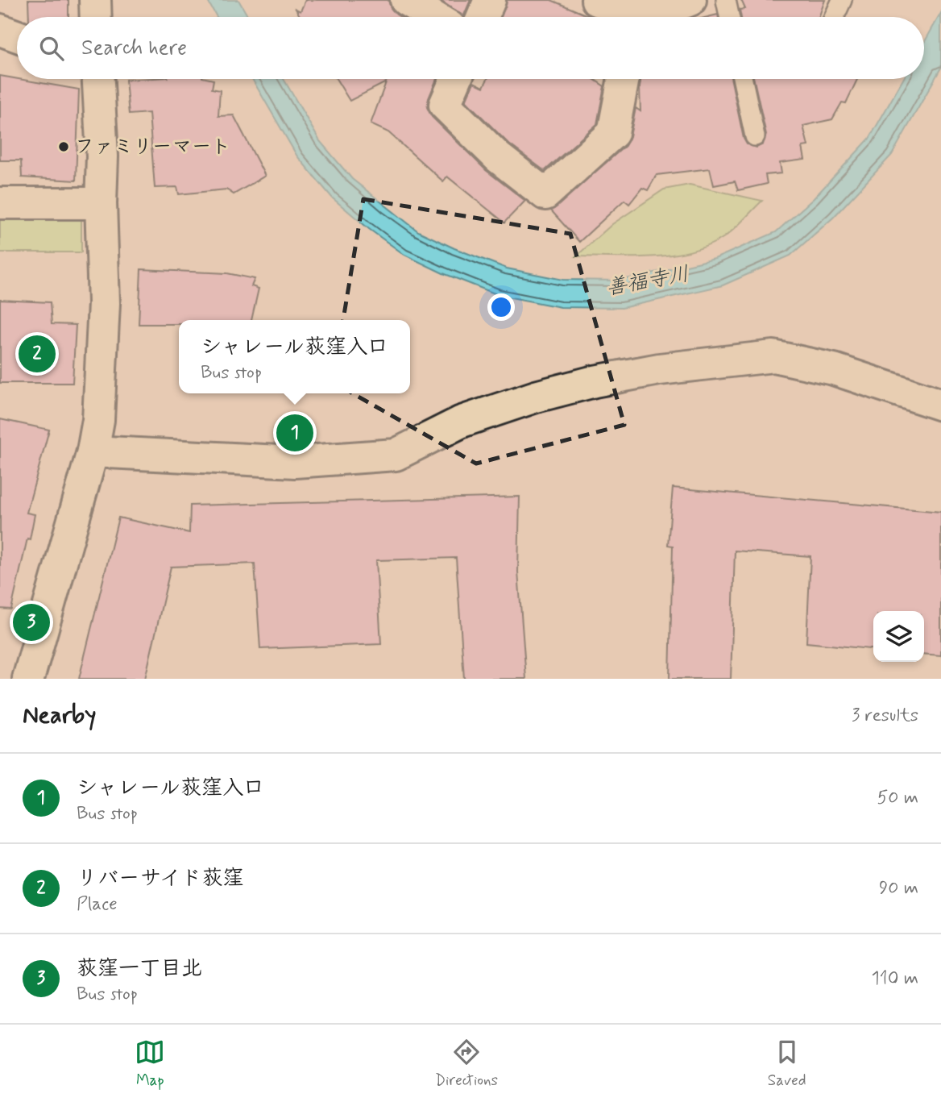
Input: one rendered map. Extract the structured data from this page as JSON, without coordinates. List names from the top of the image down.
{
  "water": ["善福寺川"],
  "places": ["ファミリーマート"],
  "page": {
    "search": "Search here",
    "popup": ["シャレール荻窪入口", "Bus stop"],
    "pins": ["2", "1", "3"],
    "heading": ["Nearby", "3 results"],
    "list": [
      {
        "mark": "1",
        "name": "シャレール荻窪入口",
        "note": "Bus stop",
        "value": "50 m"
      },
      {
        "mark": "2",
        "name": "リバーサイド荻窪",
        "note": "Place",
        "value": "90 m"
      },
      {
        "mark": "3",
        "name": "荻窪一丁目北",
        "note": "Bus stop",
        "value": "110 m"
      }
    ],
    "nav": ["Map", "Directions", "Saved"]
  }
}
